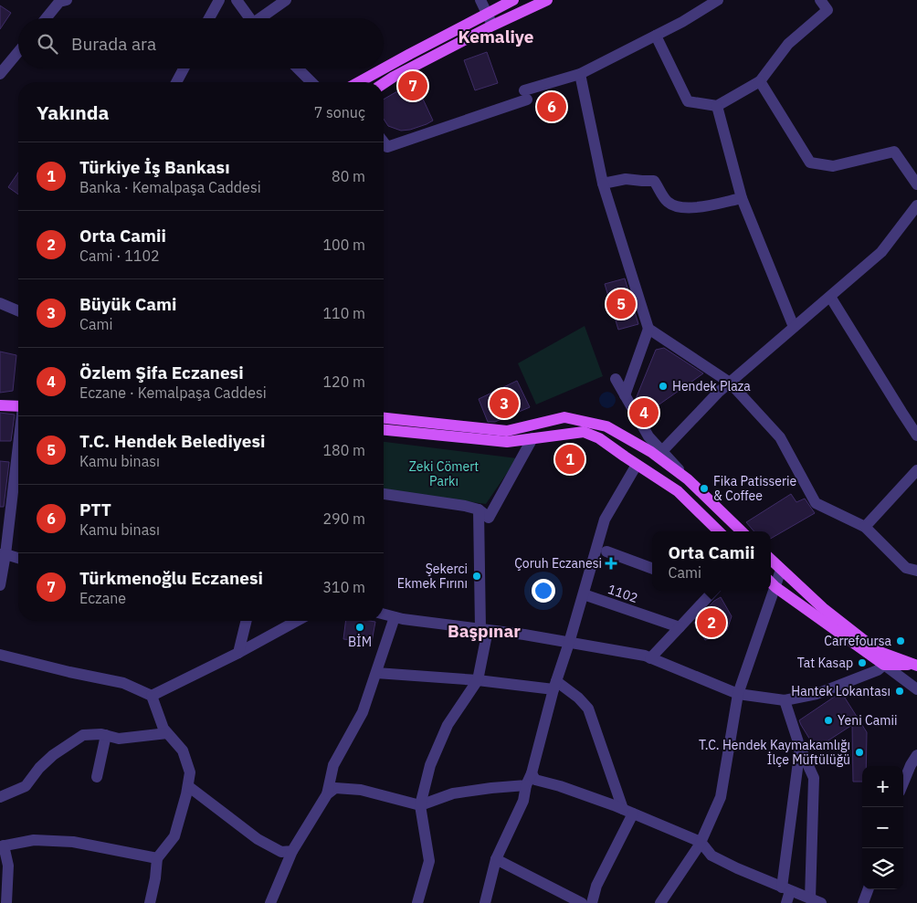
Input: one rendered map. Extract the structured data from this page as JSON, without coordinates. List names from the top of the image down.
{
  "streets": {
    "street": ["1102"]
  },
  "districts": ["Kemaliye", "Başpınar"],
  "parks": ["Zeki Cömert Parkı"],
  "places": {
    "other": [
      "Hendek Plaza",
      "Fika Patisserie & Coffee",
      "Şekerci Ekmek Fırını",
      "BİM",
      "Carrefoursa",
      "Tat Kasap",
      "Hantek Lokantası",
      "Yeni Camii",
      "T.C. Hendek Kaymakamlığı İlçe Müftülüğü"
    ],
    "health": ["Çoruh Eczanesi"]
  },
  "page": {
    "search": "Burada ara",
    "pins": [
      "7",
      "6",
      "5",
      "3",
      "4",
      "1",
      "2"
    ],
    "heading": ["Yakında", "7 sonuç"],
    "list": [
      {
        "mark": "1",
        "name": "Türkiye İş Bankası",
        "note": "Banka · Kemalpaşa Caddesi",
        "value": "80 m"
      },
      {
        "mark": "2",
        "name": "Orta Camii",
        "note": "Cami · 1102",
        "value": "100 m"
      },
      {
        "mark": "3",
        "name": "Büyük Cami",
        "note": "Cami",
        "value": "110 m"
      },
      {
        "mark": "4",
        "name": "Özlem Şifa Eczanesi",
        "note": "Eczane · Kemalpaşa Caddesi",
        "value": "120 m"
      },
      {
        "mark": "5",
        "name": "T.C. Hendek Belediyesi",
        "note": "Kamu binası",
        "value": "180 m"
      },
      {
        "mark": "6",
        "name": "PTT",
        "note": "Kamu binası",
        "value": "290 m"
      },
      {
        "mark": "7",
        "name": "Türkmenoğlu Eczanesi",
        "note": "Eczane",
        "value": "310 m"
      }
    ],
    "popup": ["Orta Camii", "Cami"],
    "map_buttons": ["+", "−"]
  }
}
